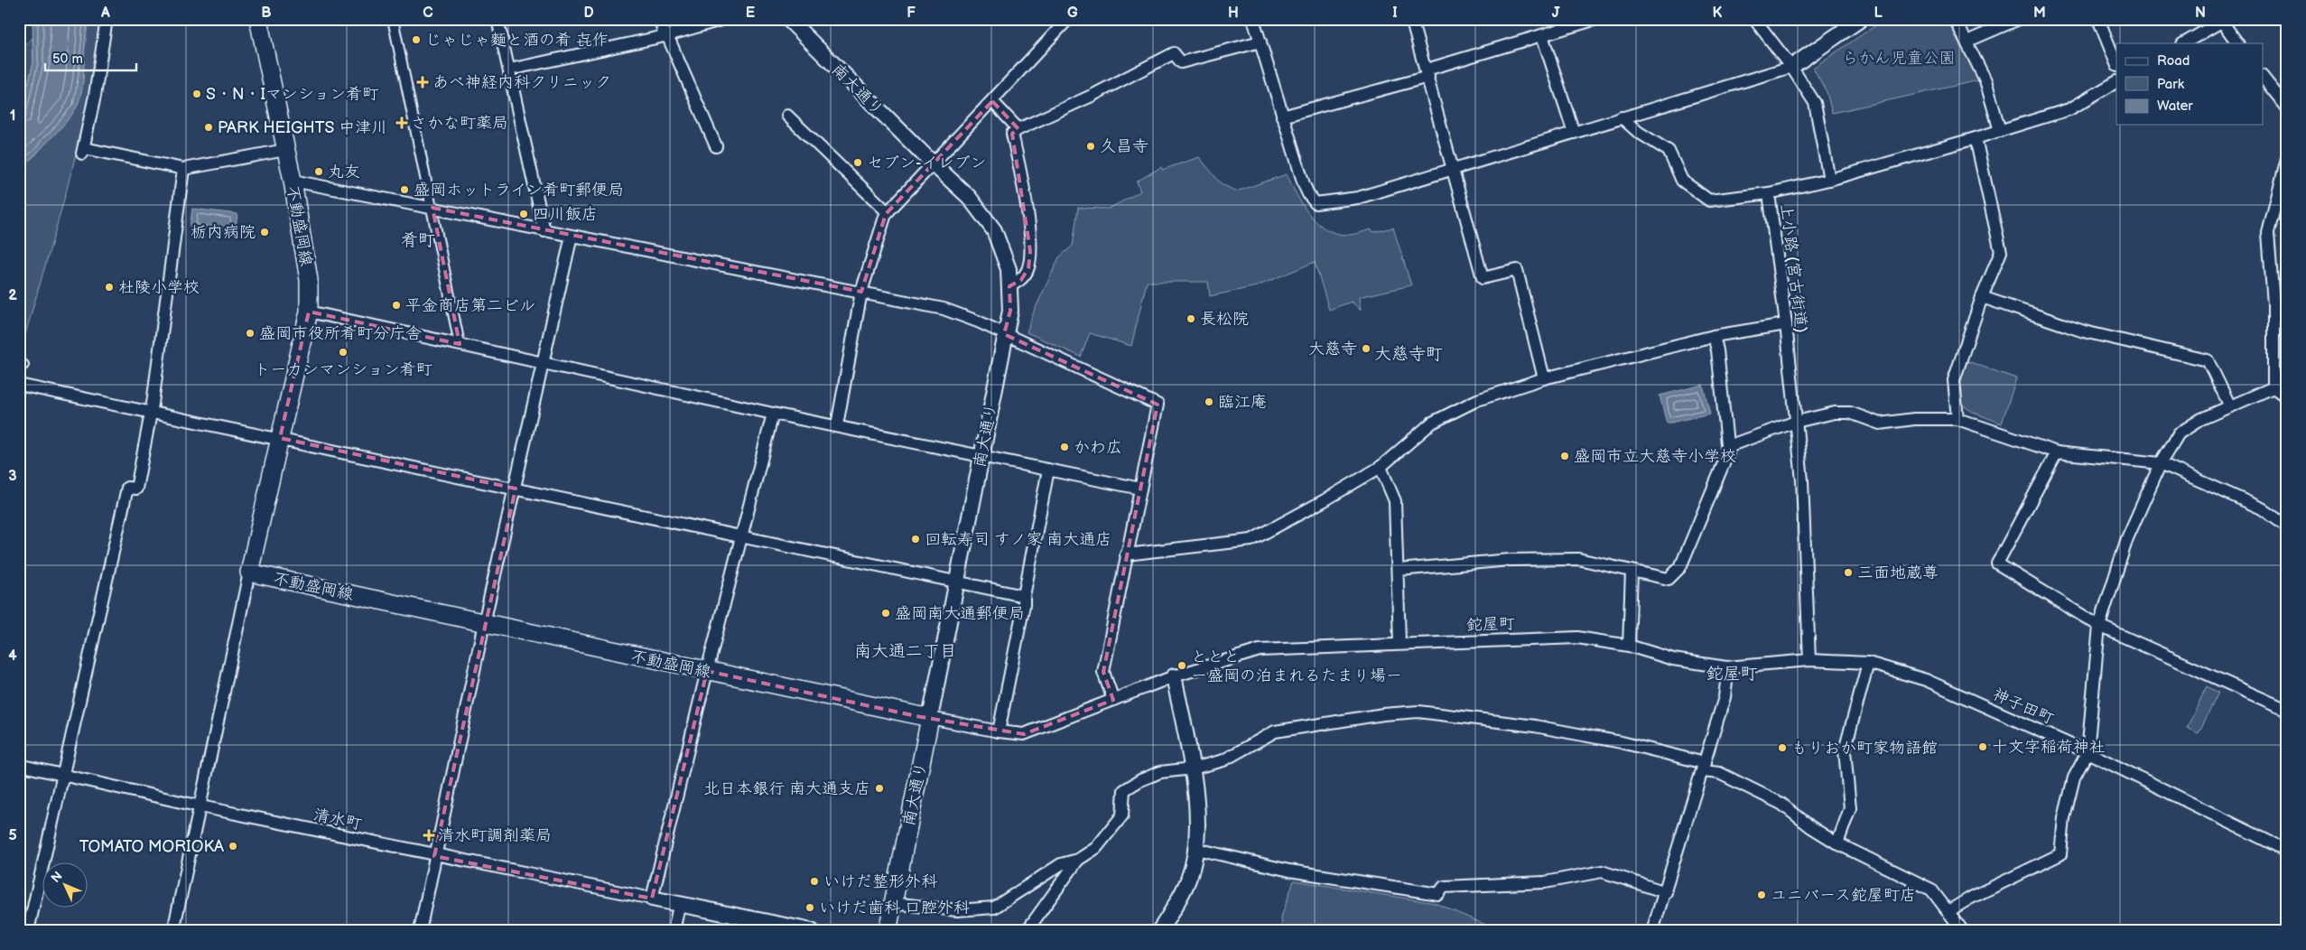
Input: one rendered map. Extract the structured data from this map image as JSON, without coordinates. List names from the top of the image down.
{
  "streets": {
    "main road": ["南大通り", "不動盛岡線"],
    "street": [
      "上小路 (宮古街道)",
      "鉈屋町",
      "神子田町",
      "清水町"
    ]
  },
  "crossings": [
    ["南大通り", "不動盛岡線"],
    ["南大通り", "鉈屋町"],
    ["不動盛岡線", "鉈屋町"],
    ["上小路 (宮古街道)", "鉈屋町"],
    ["上小路 (宮古街道)", "神子田町"],
    ["鉈屋町", "神子田町"]
  ],
  "districts": [
    "肴町",
    "大慈寺町",
    "南大通二丁目",
    "鉈屋町"
  ],
  "parks": ["らかん児童公園"],
  "places": {
    "other": [
      "じゃじゃ麵と酒の肴 㐂作",
      "S・N・Iマンション肴町",
      "PARK HEIGHTS 中津川",
      "久昌寺",
      "セブン-イレブン",
      "丸友",
      "盛岡ホットライン肴町郵便局",
      "四川飯店",
      "栃内病院",
      "杜陵小学校",
      "平金商店第二ビル",
      "長松院",
      "盛岡市役所肴町分庁舎",
      "大慈寺",
      "トーカンマンション肴町",
      "臨江庵",
      "かわ広",
      "盛岡市立大慈寺小学校",
      "回転寿司 すノ家 南大通店",
      "三面地蔵尊",
      "盛岡南大通郵便局",
      "ととと ー盛岡の泊まれるたまり場ー",
      "十文字稲荷神社",
      "もりおか町家物語館",
      "北日本銀行 南大通支店",
      "TOMATO MORIOKA",
      "いけだ整形外科",
      "ユニバース鉈屋町店",
      "いけだ歯科 口腔外科"
    ],
    "health": ["あべ神経内科クリニック", "さかな町薬局", "清水町調剤薬局"]
  },
  "legend": ["Road", "Park", "Water"],
  "scale_bar": "50 m",
  "north": "top left",
  "grid": {
    "columns": [
      "A",
      "B",
      "C",
      "D",
      "E",
      "F",
      "G",
      "H",
      "I",
      "J",
      "K",
      "L",
      "M",
      "N"
    ],
    "rows": [
      "1",
      "2",
      "3",
      "4",
      "5"
    ]
  }
}
